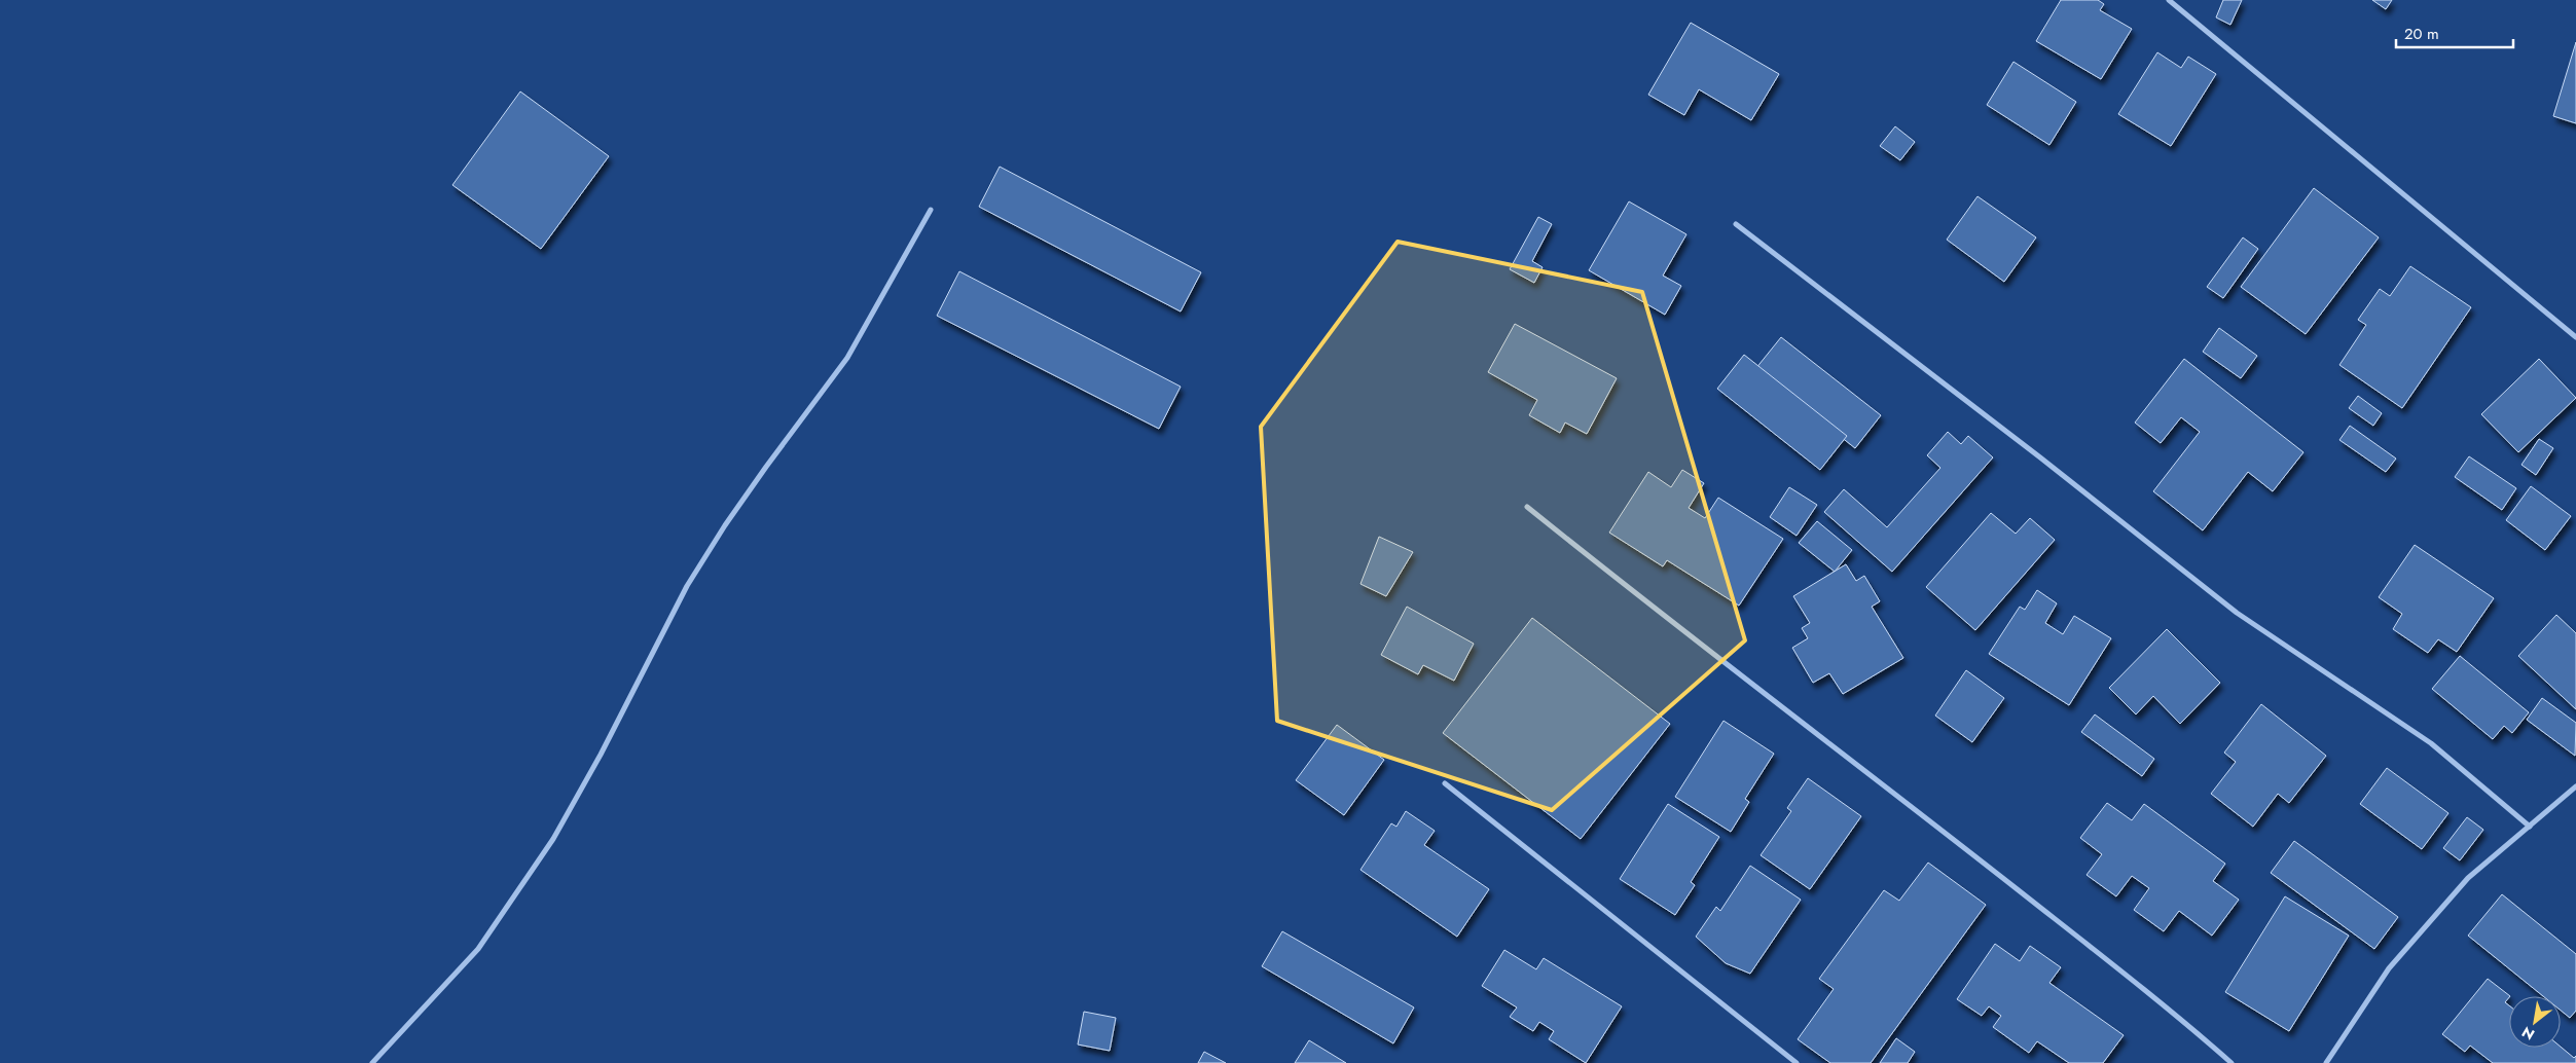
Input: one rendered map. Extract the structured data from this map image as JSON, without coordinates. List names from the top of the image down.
{
  "scale_bar": "20 m",
  "north": "bottom left"
}
